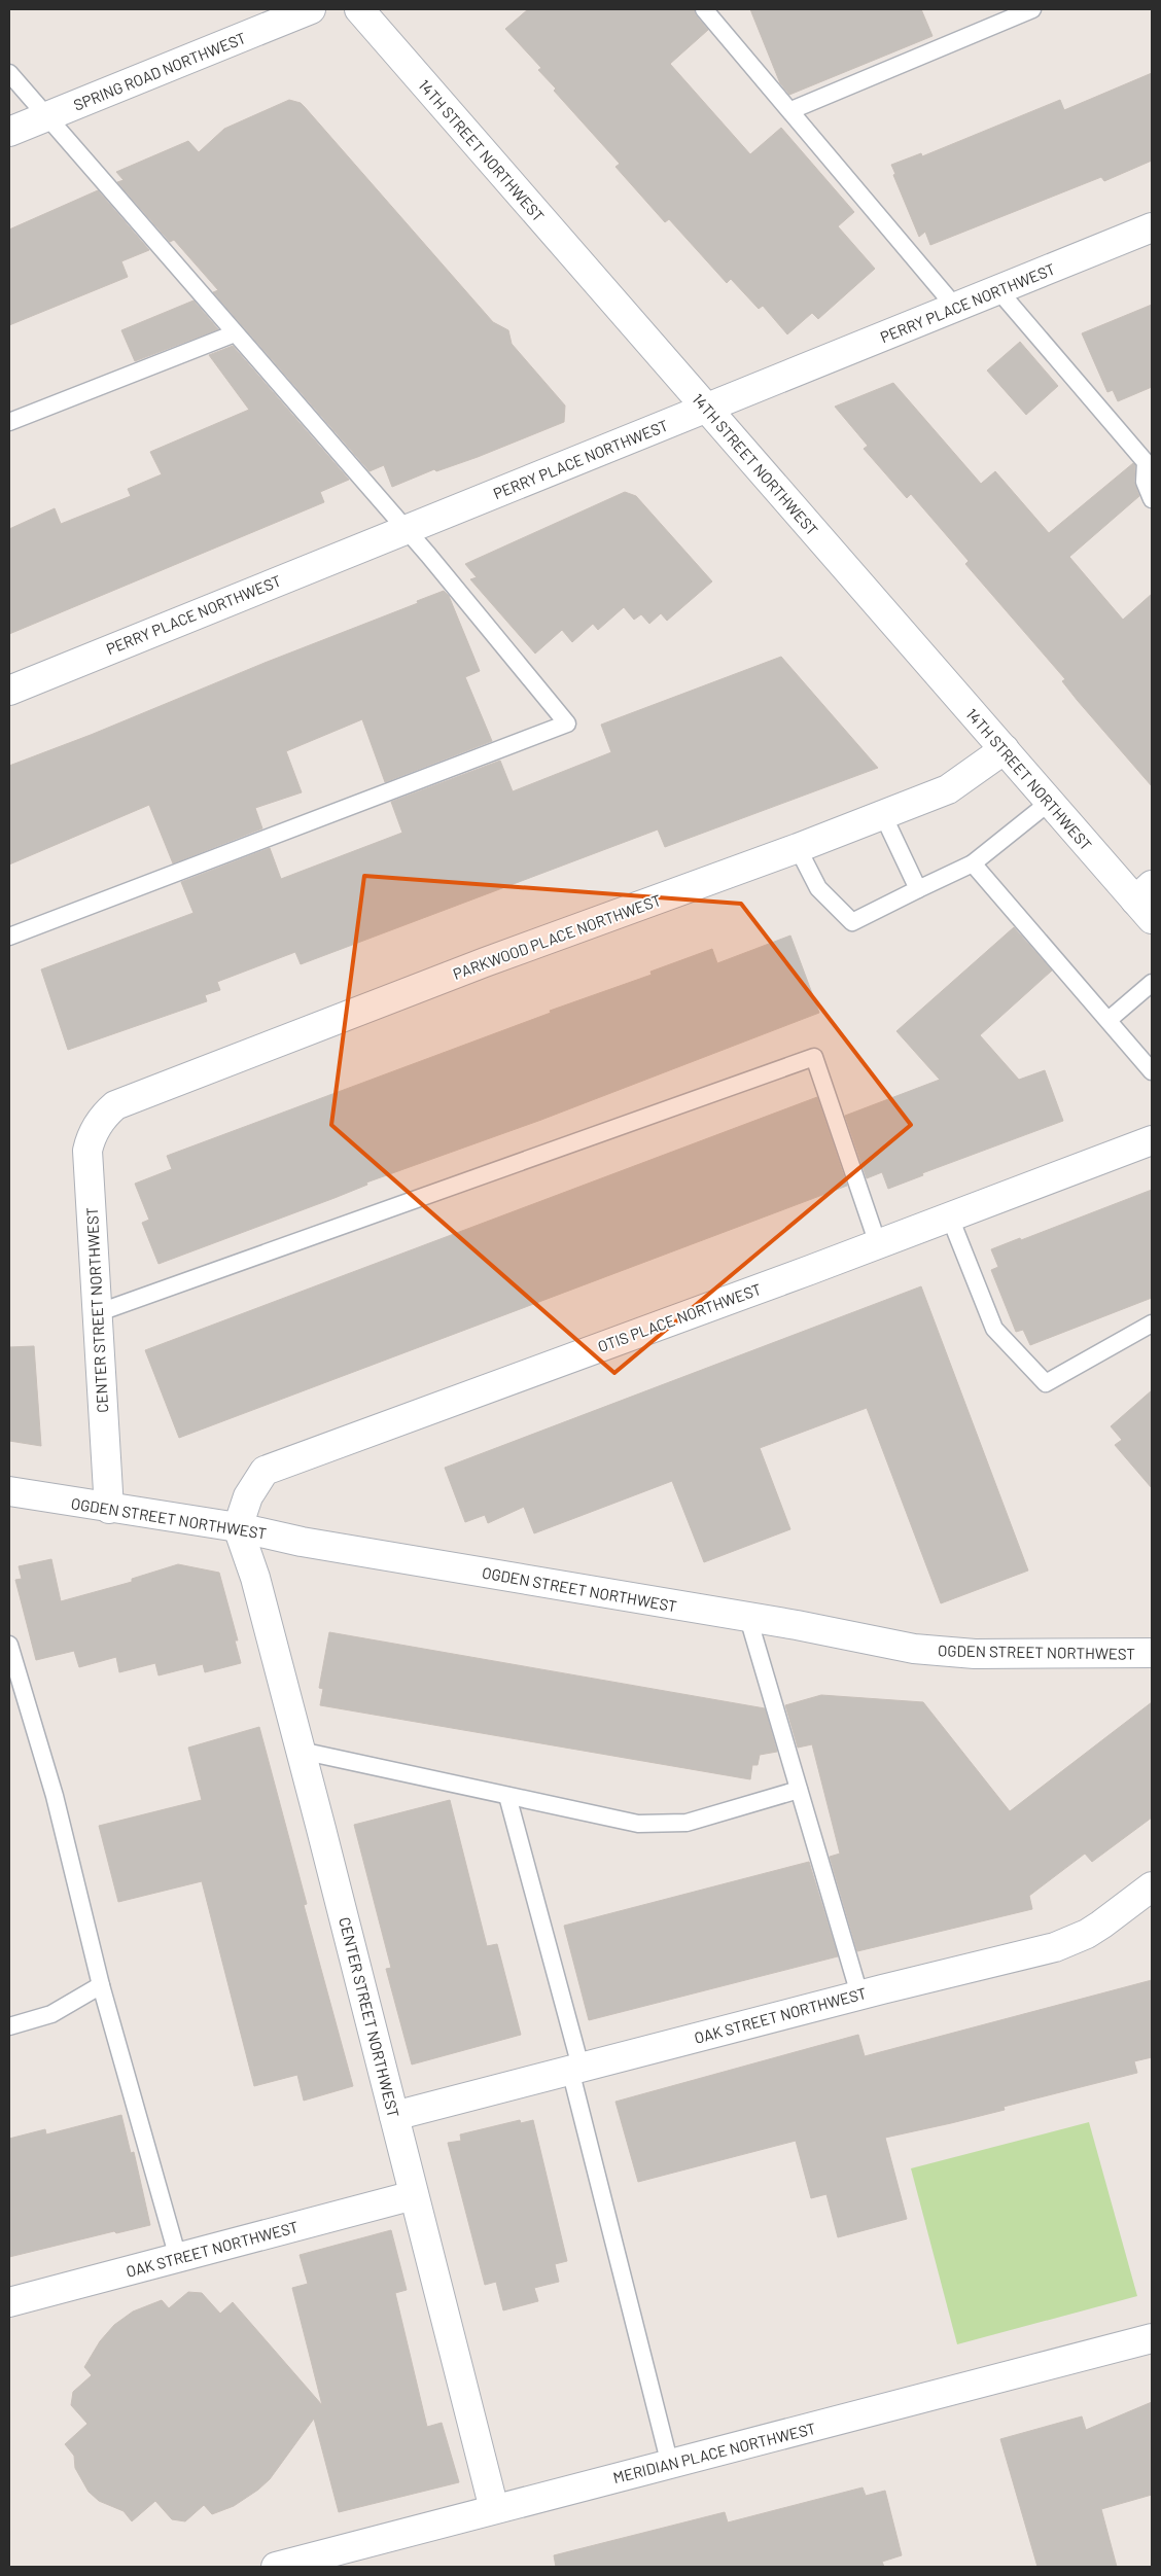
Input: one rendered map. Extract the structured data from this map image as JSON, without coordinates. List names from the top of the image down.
{
  "streets": {
    "street": [
      "SPRING ROAD NORTHWEST",
      "14TH STREET NORTHWEST",
      "PERRY PLACE NORTHWEST",
      "PARKWOOD PLACE NORTHWEST",
      "CENTER STREET NORTHWEST",
      "OTIS PLACE NORTHWEST",
      "OGDEN STREET NORTHWEST",
      "OAK STREET NORTHWEST",
      "MERIDIAN PLACE NORTHWEST"
    ]
  },
  "crossings": [
    ["14TH STREET NORTHWEST", "PERRY PLACE NORTHWEST"],
    ["14TH STREET NORTHWEST", "PARKWOOD PLACE NORTHWEST"],
    ["PARKWOOD PLACE NORTHWEST", "CENTER STREET NORTHWEST"],
    ["CENTER STREET NORTHWEST", "OTIS PLACE NORTHWEST"],
    ["CENTER STREET NORTHWEST", "OGDEN STREET NORTHWEST"],
    ["CENTER STREET NORTHWEST", "OAK STREET NORTHWEST"],
    ["CENTER STREET NORTHWEST", "MERIDIAN PLACE NORTHWEST"],
    ["OTIS PLACE NORTHWEST", "OGDEN STREET NORTHWEST"]
  ]
}
